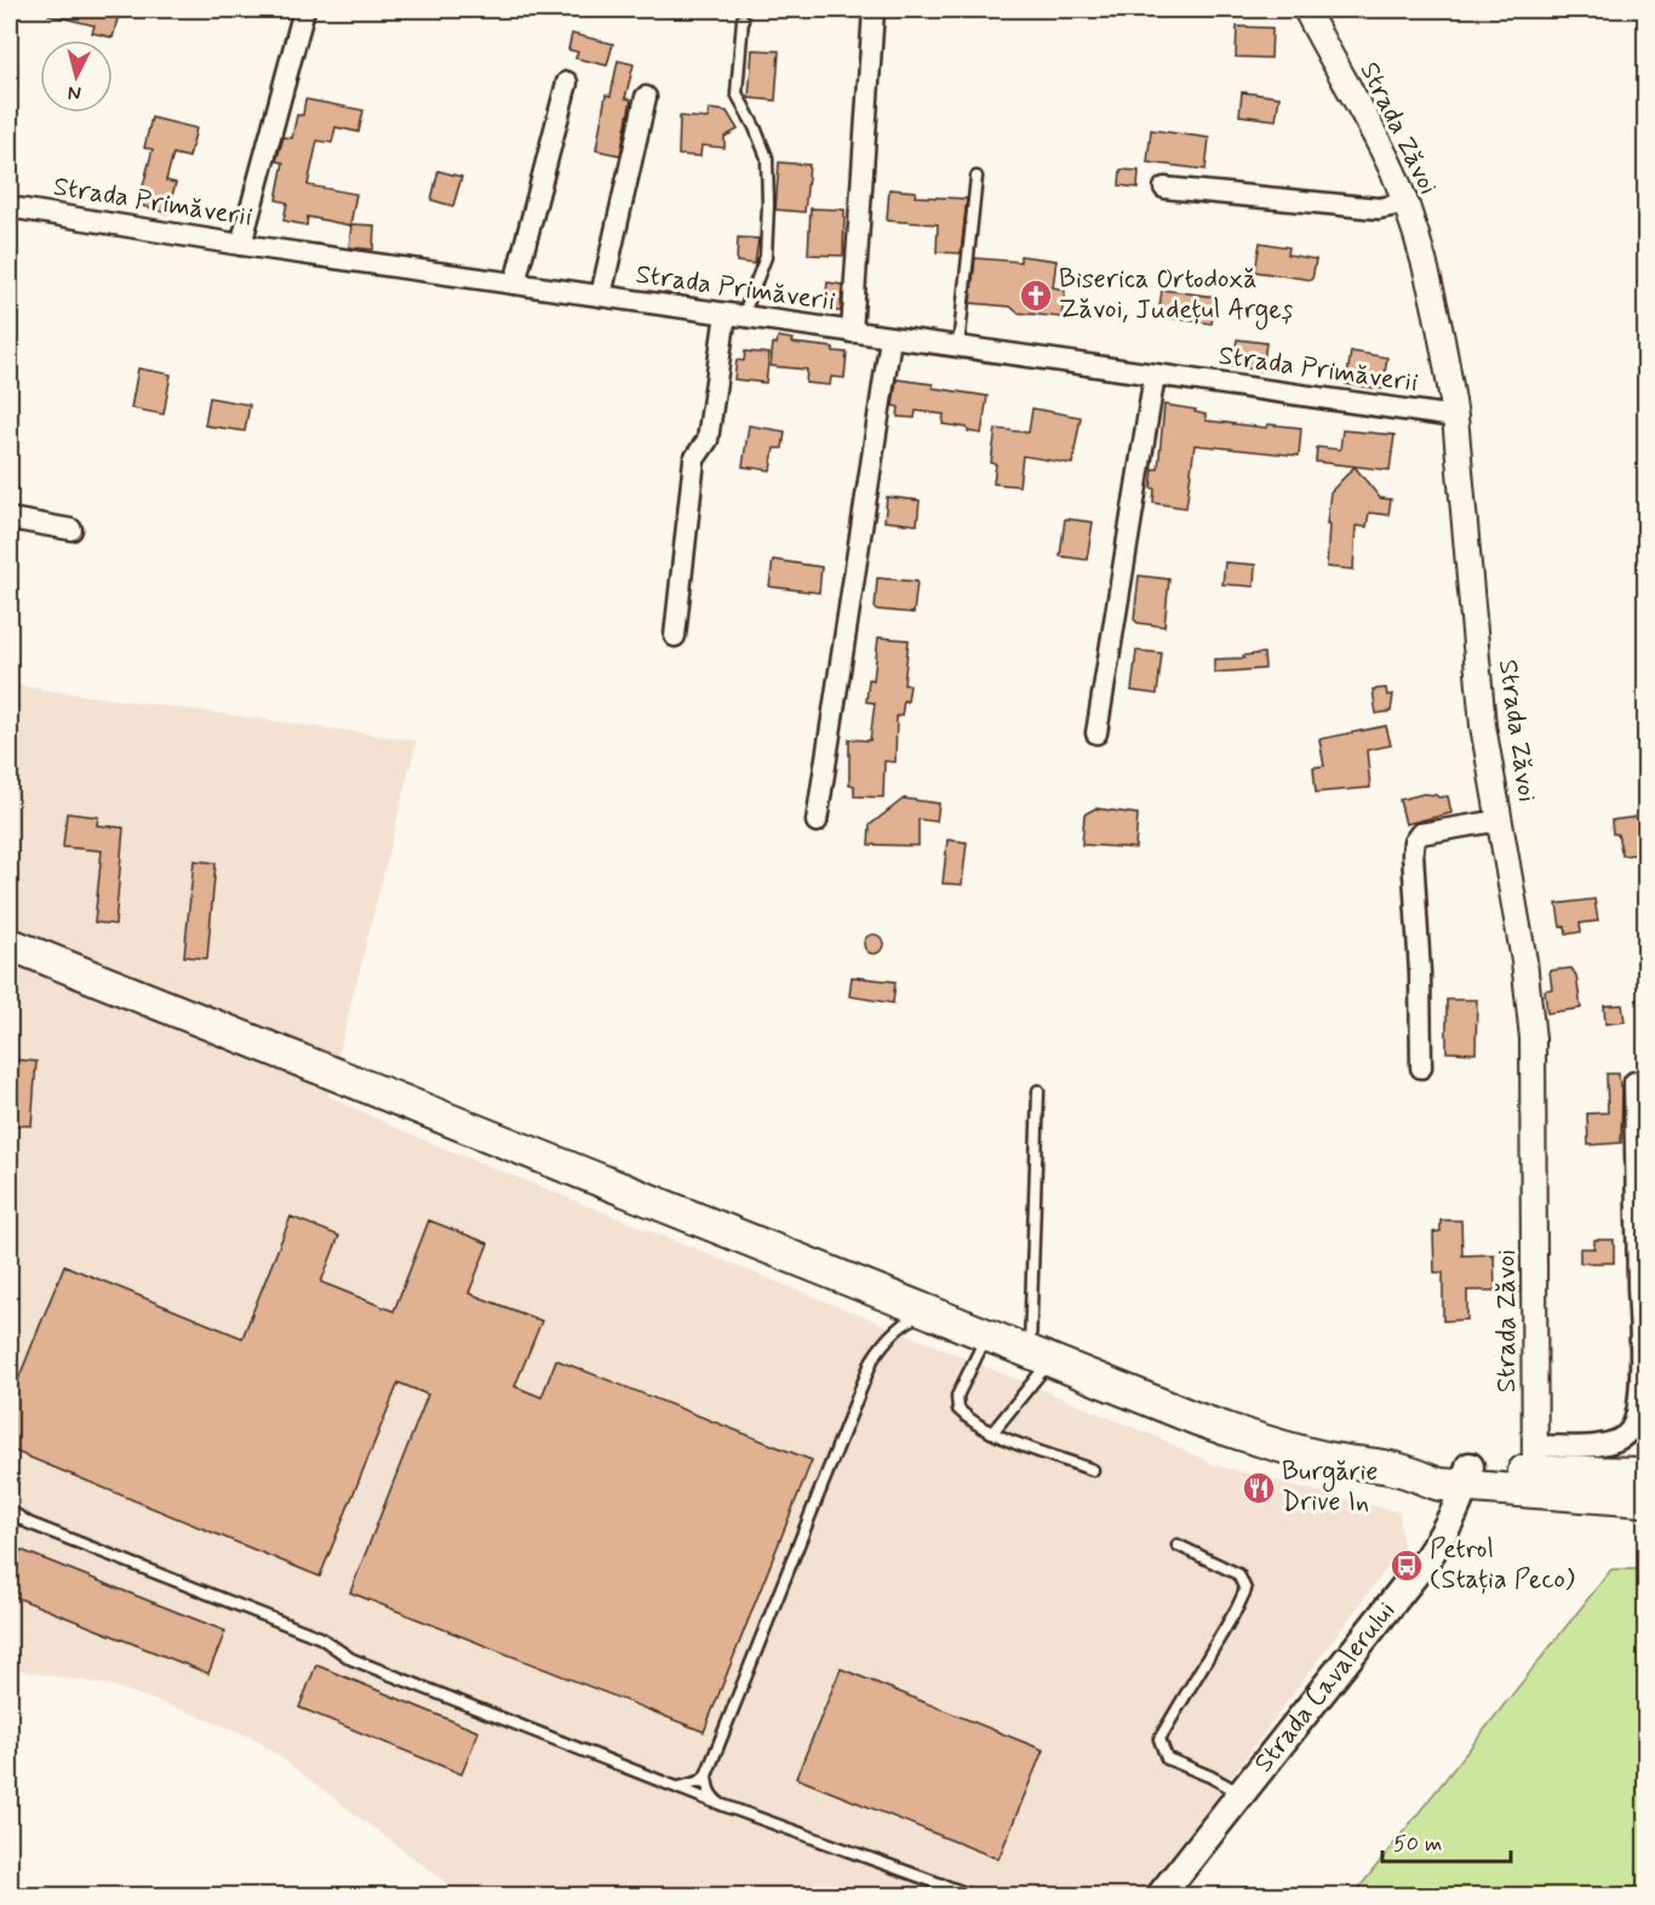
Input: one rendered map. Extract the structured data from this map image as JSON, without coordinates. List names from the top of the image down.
{
  "streets": {
    "main road": ["Strada Cavalerului"],
    "street": ["Strada Zăvoi", "Strada Primăverii"]
  },
  "crossings": [
    ["Strada Zăvoi", "Strada Primăverii"]
  ],
  "places": {
    "church": ["Biserica Ortodoxă Zăvoi, Județul Argeș"],
    "restaurant": ["Burgărie Drive In"],
    "bus stop": ["Petrol (Stația Peco)"]
  },
  "scale_bar": "50 m",
  "north": "bottom"
}
